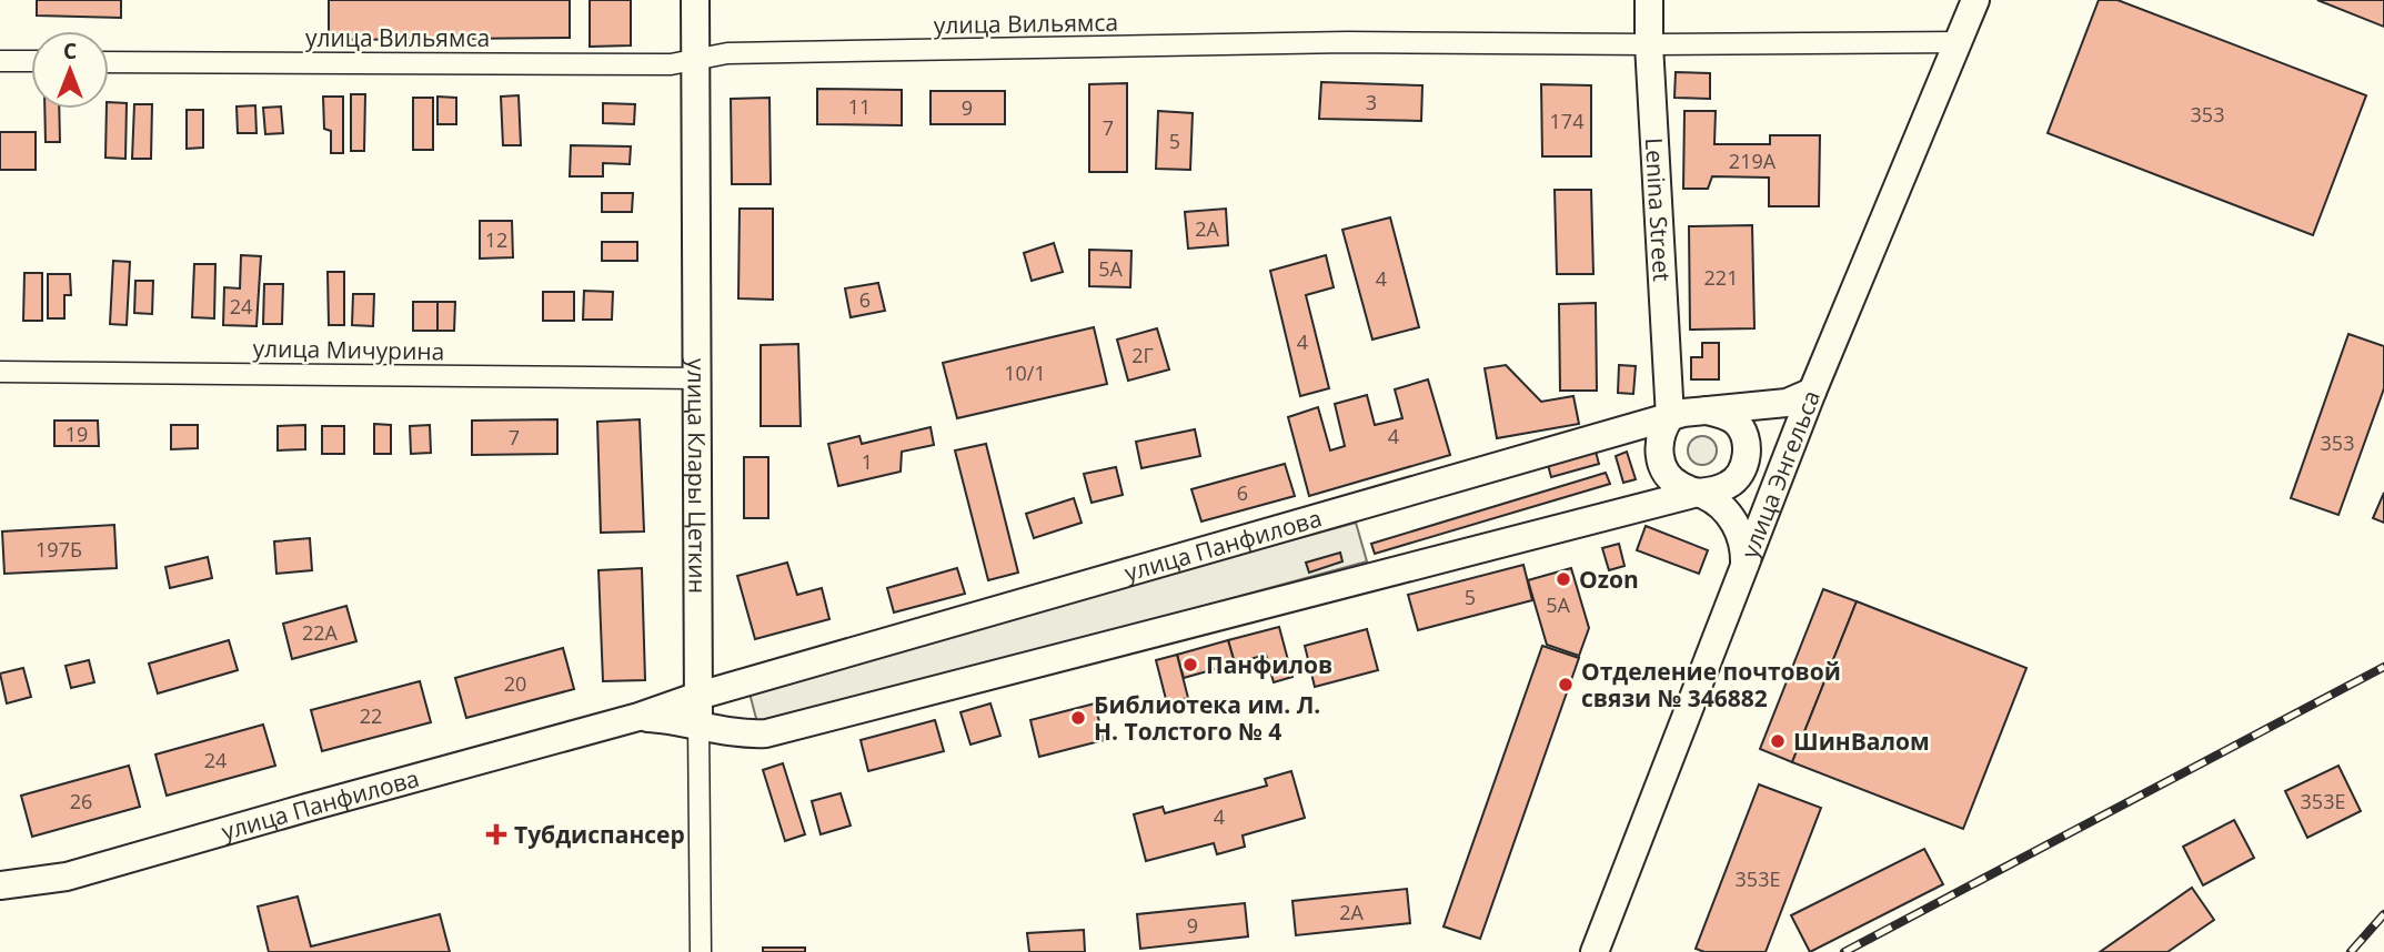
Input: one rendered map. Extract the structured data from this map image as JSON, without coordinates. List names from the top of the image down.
{
  "streets": {
    "street": [
      "улица Вильямса",
      "Lenina Street",
      "улица Мичурина",
      "улица Энгельса",
      "улица Клары Цеткин",
      "улица Панфилова"
    ]
  },
  "crossings": [
    ["улица Вильямса", "Lenina Street"],
    ["улица Вильямса", "улица Энгельса"],
    ["улица Вильямса", "улица Клары Цеткин"],
    ["Lenina Street", "улица Панфилова"],
    ["улица Мичурина", "улица Клары Цеткин"],
    ["улица Энгельса", "улица Панфилова"],
    ["улица Клары Цеткин", "улица Панфилова"]
  ],
  "places": {
    "other": [
      "Ozon",
      "Панфилов",
      "Отделение почтовой связи № 346882",
      "Библиотека им. Л. Н. Толстого № 4",
      "ШинВалом"
    ],
    "health": ["Тубдиспансер"]
  },
  "house_numbers": [
    "3",
    "11",
    "9",
    "353",
    "174",
    "7",
    "5",
    "219А",
    "2А",
    "12",
    "5А",
    "221",
    "4",
    "6",
    "24",
    "4",
    "2Г",
    "10/1",
    "19",
    "4",
    "7",
    "353",
    "1",
    "6",
    "197Б",
    "5",
    "5А",
    "22А",
    "20",
    "22",
    "24",
    "26",
    "353Е",
    "4",
    "353Е",
    "2А",
    "9"
  ],
  "north": "top"
}
